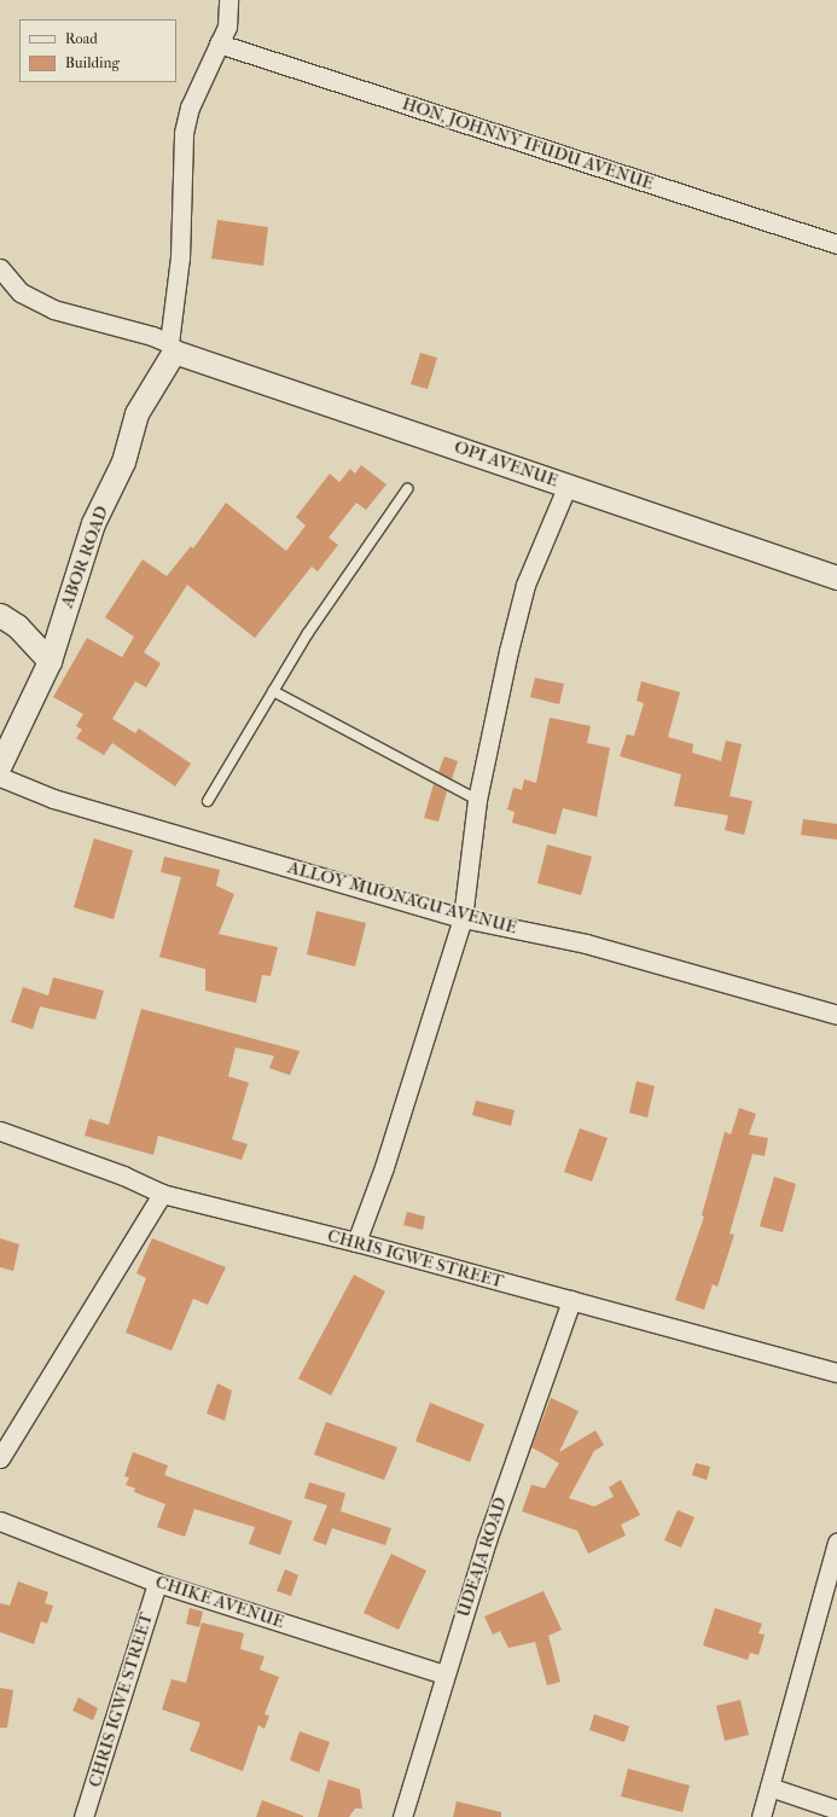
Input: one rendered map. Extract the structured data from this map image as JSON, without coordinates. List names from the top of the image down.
{
  "streets": {
    "street": [
      "HON, JOHNNY IFUDU AVENUE",
      "OPI AVENUE",
      "ABOR ROAD",
      "ALLOY MUONAGU AVENUE",
      "CHRIS IGWE STREET",
      "UDEAJA ROAD",
      "CHIKE AVENUE"
    ]
  },
  "crossings": [
    ["OPI AVENUE", "ABOR ROAD"],
    ["CHRIS IGWE STREET", "UDEAJA ROAD"],
    ["CHRIS IGWE STREET", "CHIKE AVENUE"],
    ["UDEAJA ROAD", "CHIKE AVENUE"]
  ],
  "legend": ["Road", "Building"]
}
